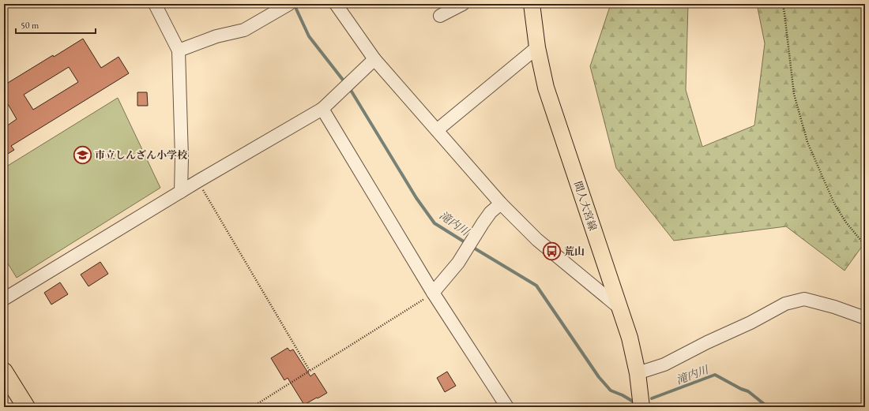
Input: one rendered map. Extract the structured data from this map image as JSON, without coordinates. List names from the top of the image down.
{
  "streets": {
    "main road": ["間人大宮線"]
  },
  "water": ["滝内川"],
  "places": {
    "school or university": ["市立しんざん小学校"],
    "bus stop": ["荒山"]
  },
  "scale_bar": "50 m"
}
